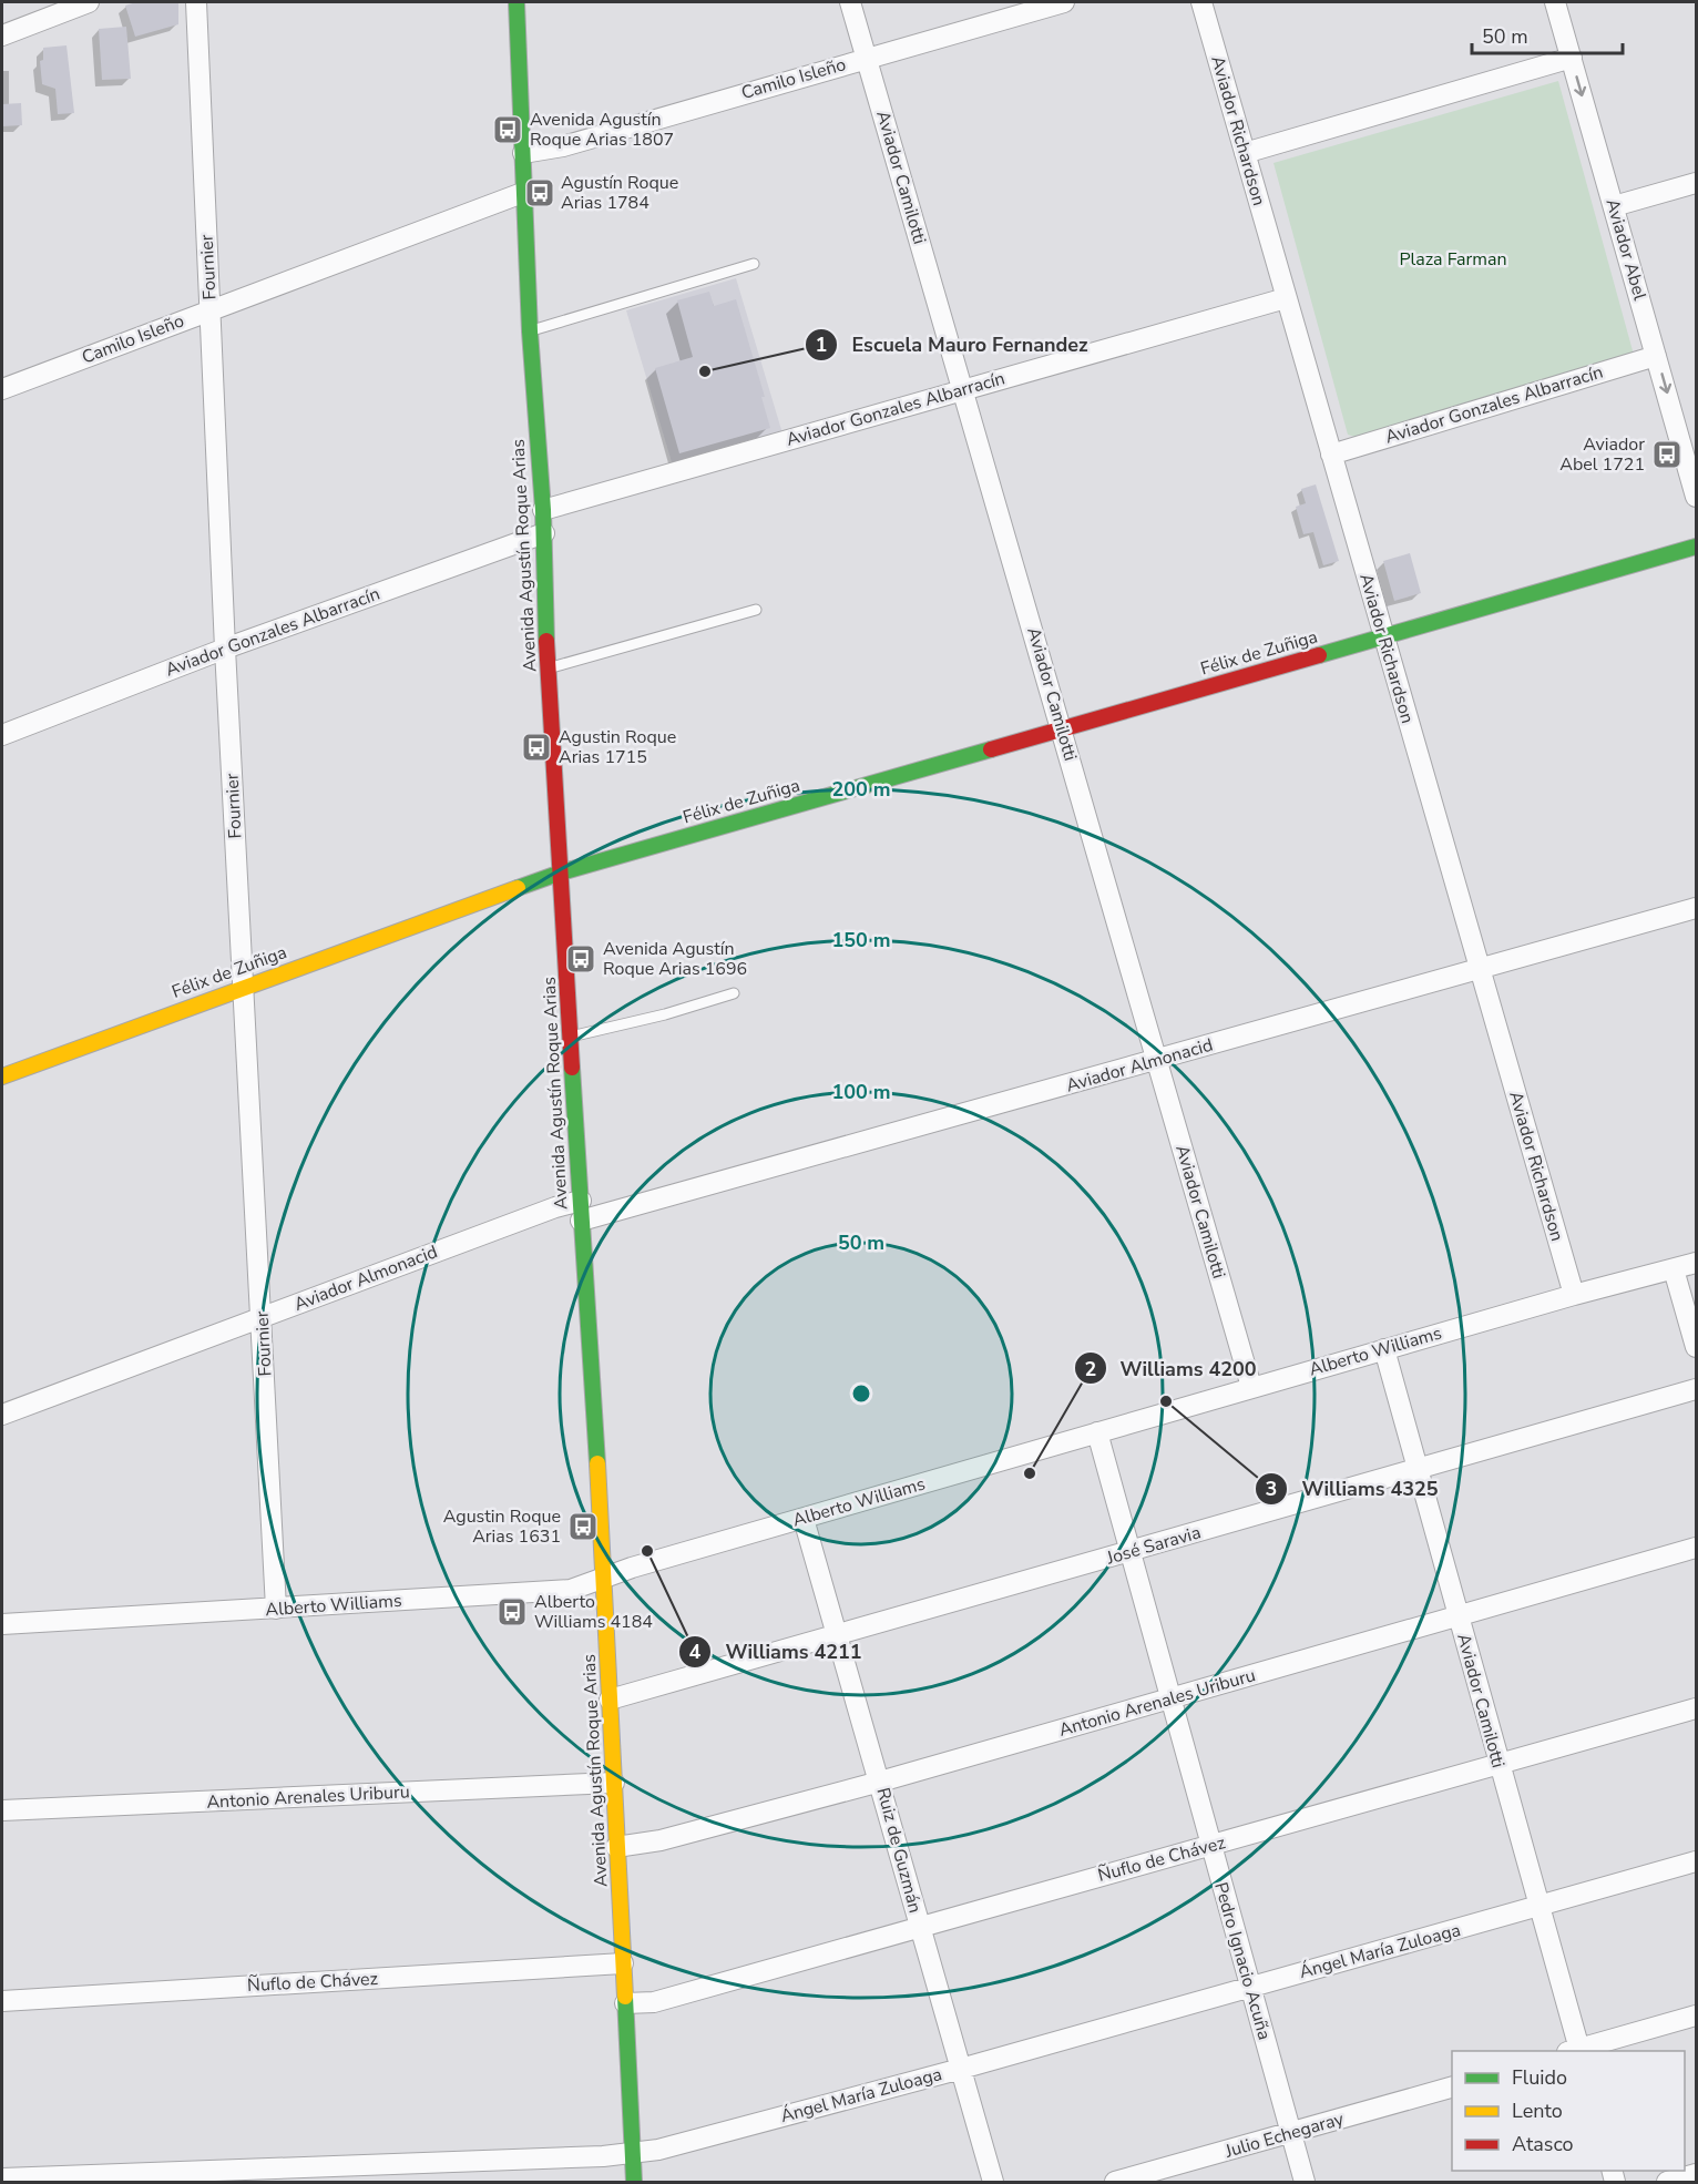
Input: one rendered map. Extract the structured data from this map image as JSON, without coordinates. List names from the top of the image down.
{
  "streets": {
    "main road": ["Avenida Agustín Roque Arias", "Félix de Zuñiga"],
    "street": [
      "Camilo Isleño",
      "Aviador Richardson",
      "Aviador Camilotti",
      "Aviador Abel",
      "Fournier",
      "Aviador Gonzales Albarracín",
      "Aviador Almonacid",
      "Alberto Williams",
      "José Saravia",
      "Antonio Arenales Uriburu",
      "Ruiz de Guzmán",
      "Ñuflo de Chávez",
      "Ángel María Zuloaga",
      "Pedro Ignacio Acuña",
      "Julio Echegaray"
    ]
  },
  "crossings": [
    ["Camilo Isleño", "Aviador Camilotti"],
    ["Camilo Isleño", "Fournier"],
    ["Camilo Isleño", "Avenida Agustín Roque Arias"],
    ["Aviador Richardson", "Aviador Gonzales Albarracín"],
    ["Aviador Richardson", "Félix de Zuñiga"],
    ["Aviador Richardson", "Aviador Almonacid"],
    ["Aviador Richardson", "Alberto Williams"],
    ["Aviador Camilotti", "Aviador Gonzales Albarracín"],
    ["Aviador Camilotti", "Félix de Zuñiga"],
    ["Aviador Camilotti", "Aviador Almonacid"],
    ["Aviador Camilotti", "Alberto Williams"],
    ["Aviador Camilotti", "José Saravia"],
    ["Aviador Camilotti", "Antonio Arenales Uriburu"],
    ["Aviador Camilotti", "Ñuflo de Chávez"],
    ["Aviador Camilotti", "Ángel María Zuloaga"],
    ["Aviador Abel", "Aviador Gonzales Albarracín"],
    ["Fournier", "Aviador Gonzales Albarracín"],
    ["Fournier", "Félix de Zuñiga"],
    ["Fournier", "Aviador Almonacid"],
    ["Fournier", "Alberto Williams"],
    ["Aviador Gonzales Albarracín", "Avenida Agustín Roque Arias"],
    ["Avenida Agustín Roque Arias", "Félix de Zuñiga"],
    ["Avenida Agustín Roque Arias", "Aviador Almonacid"],
    ["Avenida Agustín Roque Arias", "Alberto Williams"],
    ["Avenida Agustín Roque Arias", "José Saravia"],
    ["Avenida Agustín Roque Arias", "Antonio Arenales Uriburu"],
    ["Avenida Agustín Roque Arias", "Ñuflo de Chávez"],
    ["Avenida Agustín Roque Arias", "Ángel María Zuloaga"],
    ["Alberto Williams", "Ruiz de Guzmán"],
    ["Alberto Williams", "Pedro Ignacio Acuña"],
    ["José Saravia", "Ruiz de Guzmán"],
    ["José Saravia", "Pedro Ignacio Acuña"],
    ["Antonio Arenales Uriburu", "Ruiz de Guzmán"],
    ["Antonio Arenales Uriburu", "Pedro Ignacio Acuña"],
    ["Ruiz de Guzmán", "Ñuflo de Chávez"],
    ["Ruiz de Guzmán", "Ángel María Zuloaga"],
    ["Ñuflo de Chávez", "Pedro Ignacio Acuña"],
    ["Ángel María Zuloaga", "Pedro Ignacio Acuña"],
    ["Pedro Ignacio Acuña", "Julio Echegaray"]
  ],
  "one_way": ["Aviador Abel"],
  "parks": ["Plaza Farman"],
  "places": {
    "bus stop": [
      "Avenida Agustín Roque Arias 1807",
      "Agustín Roque Arias 1784",
      "Aviador Abel 1721",
      "Agustin Roque Arias 1715",
      "Avenida Agustín Roque Arias 1696",
      "Agustin Roque Arias 1631",
      "Alberto Williams 4184"
    ],
    "other": [
      "Escuela Mauro Fernandez",
      "Williams 4325",
      "Williams 4200",
      "Williams 4211"
    ]
  },
  "legend": ["Fluido", "Lento", "Atasco"],
  "scale_bar": "50 m",
  "rings": [
    "200 m",
    "150 m",
    "100 m",
    "50 m"
  ]
}
